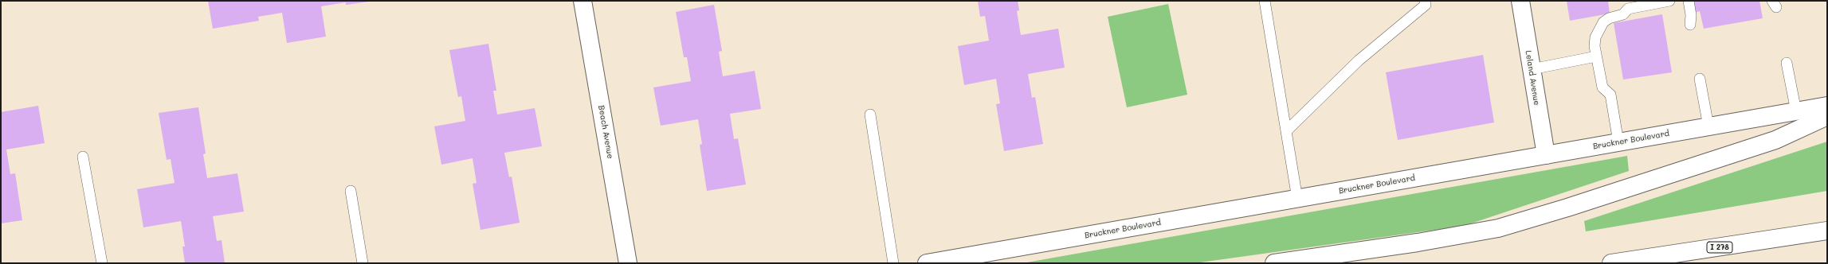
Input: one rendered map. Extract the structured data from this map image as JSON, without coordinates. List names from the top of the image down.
{
  "streets": {
    "main road": [
      "Leland Avenue",
      "Beach Avenue",
      "Bruckner Boulevard",
      "I 278"
    ]
  },
  "crossings": [
    ["Leland Avenue", "Bruckner Boulevard"]
  ]
}
